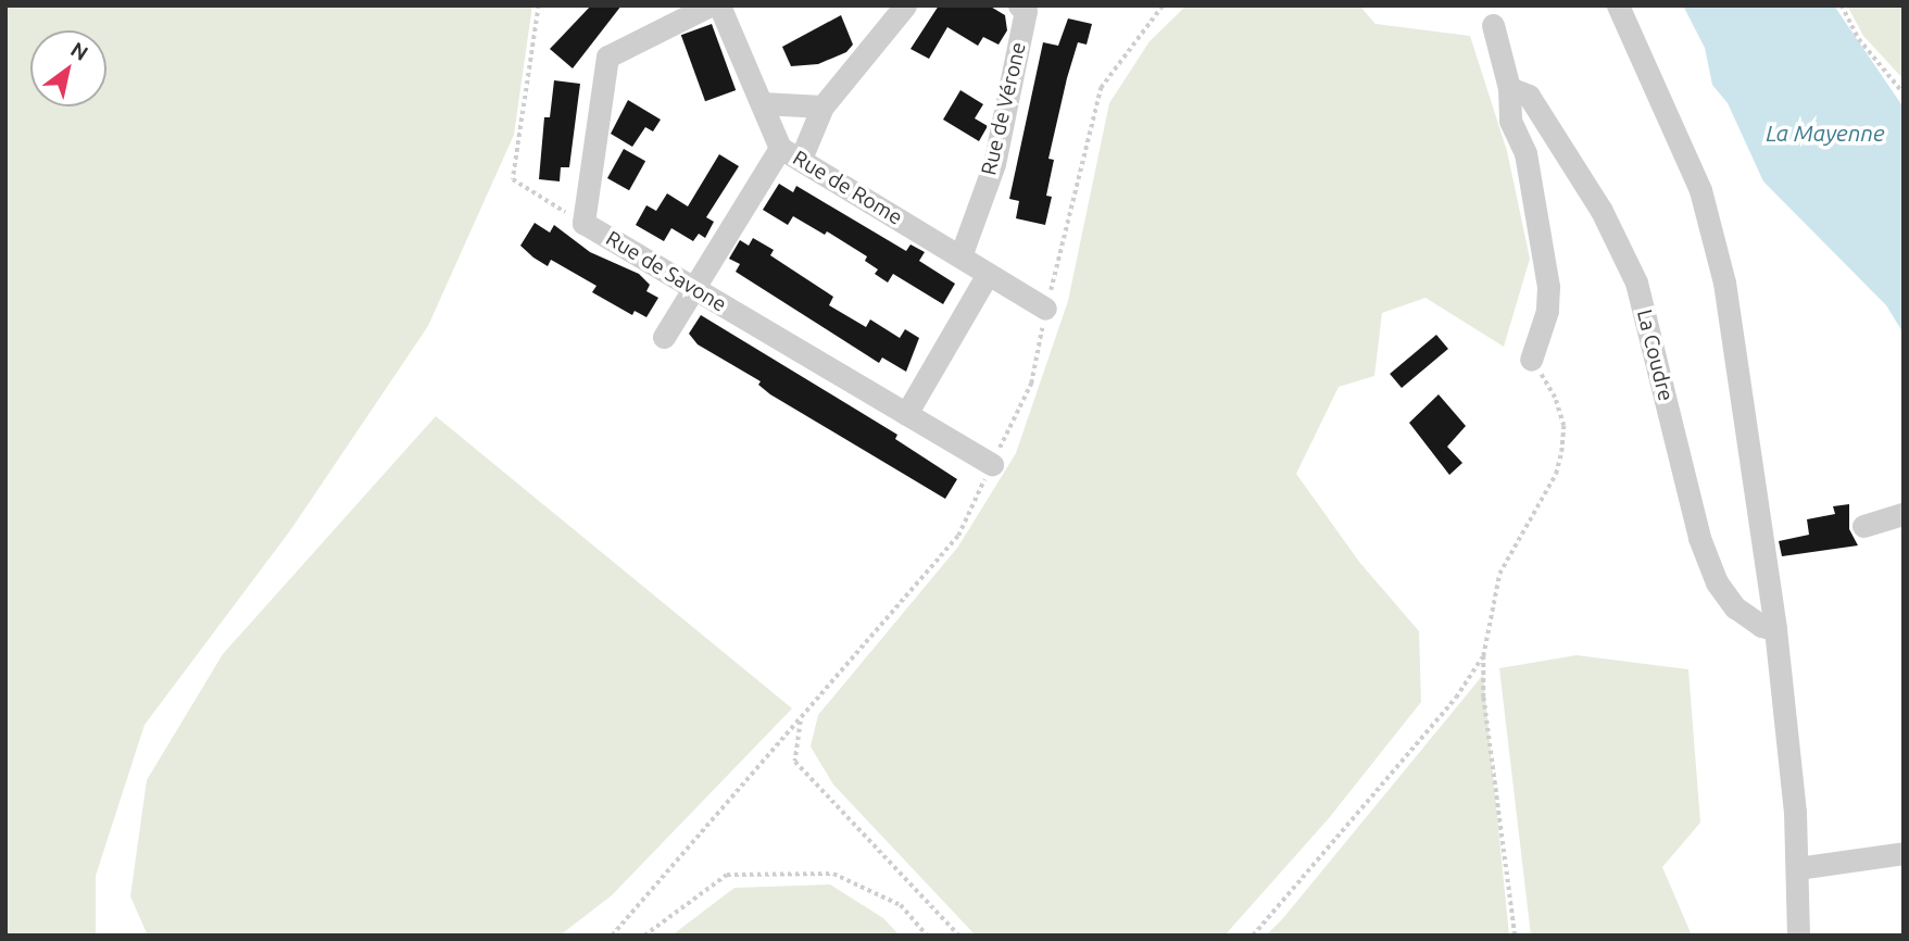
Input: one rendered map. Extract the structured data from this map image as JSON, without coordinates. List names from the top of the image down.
{
  "streets": {
    "street": [
      "Rue de Vérone",
      "Rue de Rome",
      "Rue de Savone",
      "La Coudre"
    ]
  },
  "crossings": [
    ["Rue de Vérone", "Rue de Rome"]
  ],
  "water": ["La Mayenne"],
  "north": "top right"
}
